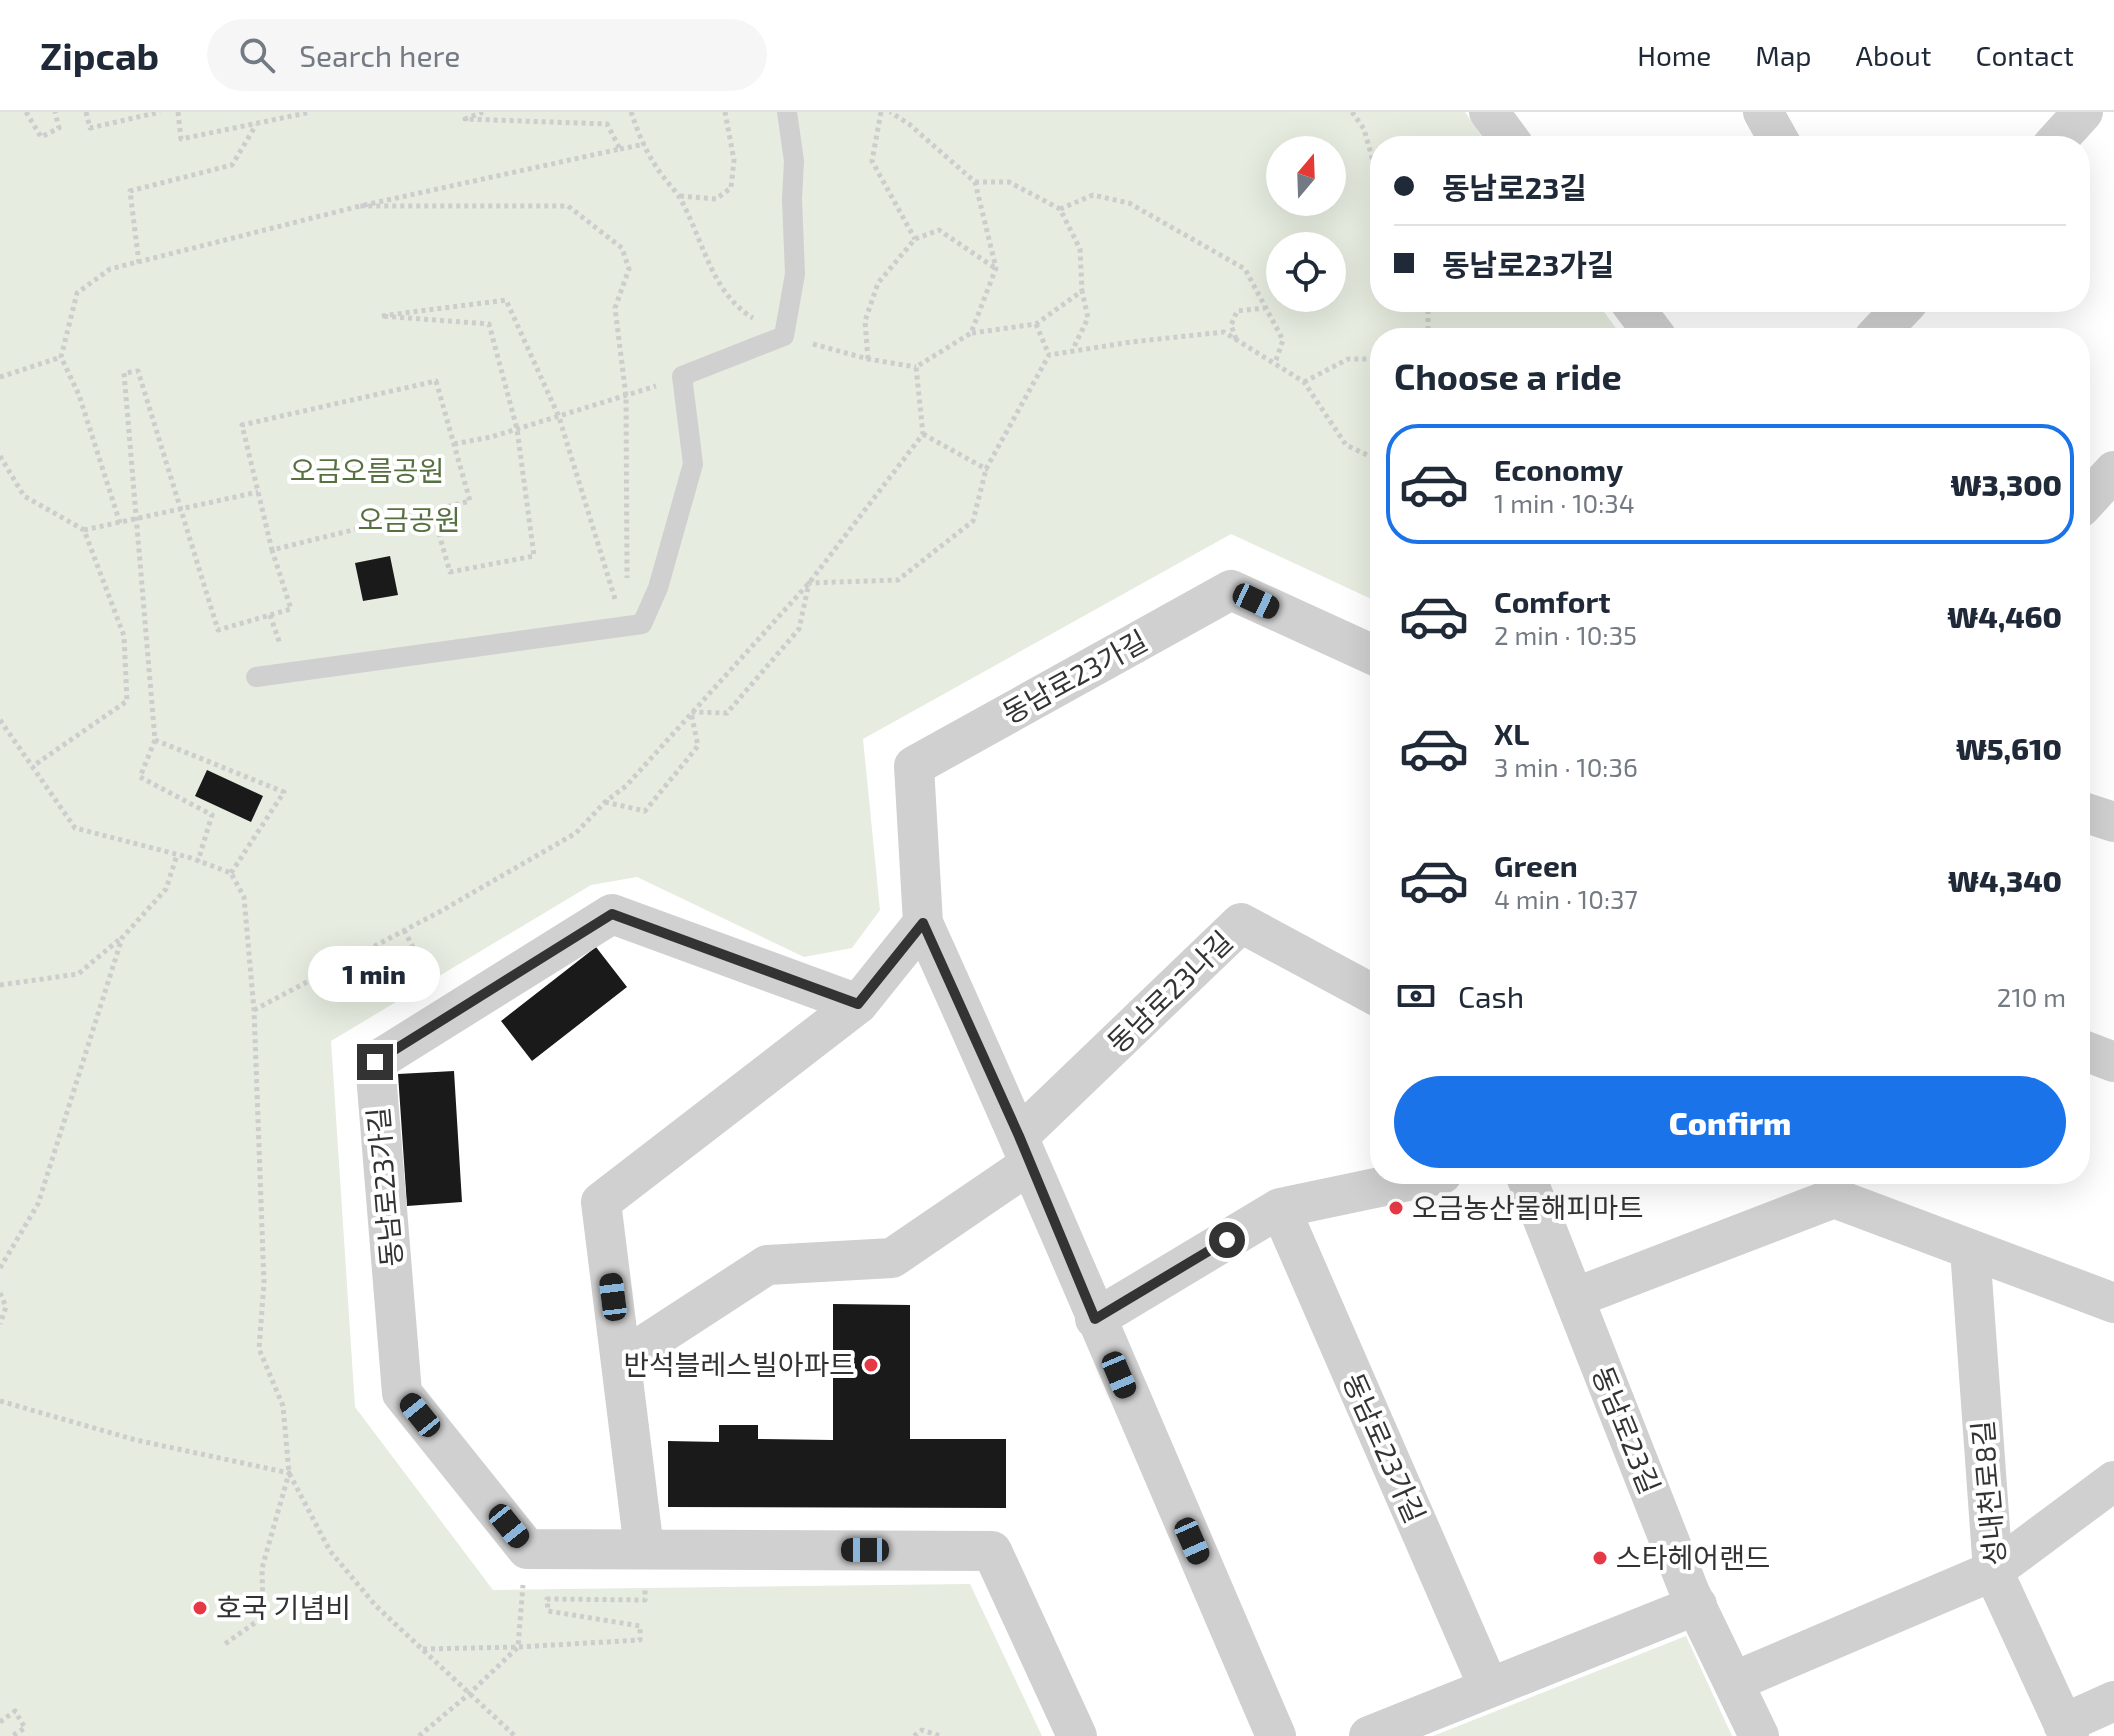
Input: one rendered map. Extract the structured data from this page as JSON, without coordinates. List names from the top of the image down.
{
  "streets": {
    "street": [
      "동남로23가길",
      "동남로23나길",
      "동남로23길",
      "성내천로8길"
    ]
  },
  "crossings": [
    ["동남로23가길", "동남로23나길"]
  ],
  "parks": ["오금오름공원", "오금공원"],
  "places": [
    "오금농산물해피마트",
    "반석블레스빌아파트",
    "스타헤어랜드",
    "호국 기념비"
  ],
  "north": "top",
  "page": {
    "header": "Zipcab",
    "search": "Search here",
    "nav": [
      "Home",
      "Map",
      "About",
      "Contact"
    ],
    "banner": ["동남로23길", "동남로23가길"],
    "heading": "Choose a ride",
    "list": [
      {
        "name": "Economy",
        "note": "1 min · 10:34",
        "value": "₩3,300"
      },
      {
        "name": "Comfort",
        "note": "2 min · 10:35",
        "value": "₩4,460"
      },
      {
        "name": "XL",
        "note": "3 min · 10:36",
        "value": "₩5,610"
      },
      {
        "name": "Green",
        "note": "4 min · 10:37",
        "value": "₩4,340"
      }
    ],
    "bubble": "1 min",
    "pay": ["Cash", "210 m"],
    "buttons": "Confirm"
  }
}
